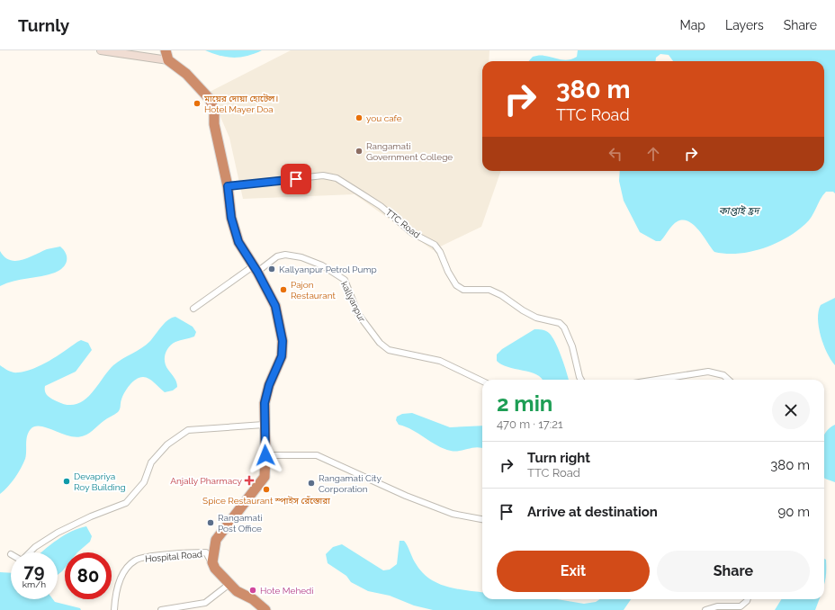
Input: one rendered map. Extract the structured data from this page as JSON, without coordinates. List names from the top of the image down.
{
  "streets": {
    "street": ["TTC Road", "kallyanpur", "Hospital Road"]
  },
  "water": ["কাপ্তাই হ্রদ"],
  "places": {
    "other": [
      "মায়ের দোয়া হোটেল। Hotel Mayer Doa",
      "you cafe",
      "Rangamati Government College",
      "Kallyanpur Petrol Pump",
      "Pajon Restaurant",
      "Devapriya Roy Building",
      "Rangamati City Corporation",
      "Spice Restaurant স্পাইস রেঁস্তোরা",
      "Rangamati Post Office",
      "Hote Mehedi"
    ],
    "health": ["Anjally Pharmacy"]
  },
  "page": {
    "header": "Turnly",
    "nav": ["Map", "Layers", "Share"],
    "turn": ["380 m", "TTC Road"],
    "heading": ["2 min", "470 m · 17:21"],
    "list": [
      {
        "name": "Turn right",
        "note": "TTC Road",
        "value": "380 m"
      },
      {
        "name": "Arrive at destination",
        "value": "90 m"
      }
    ],
    "buttons": ["Exit", "Share"],
    "speed": "79 km/h",
    "limit": "80"
  }
}
